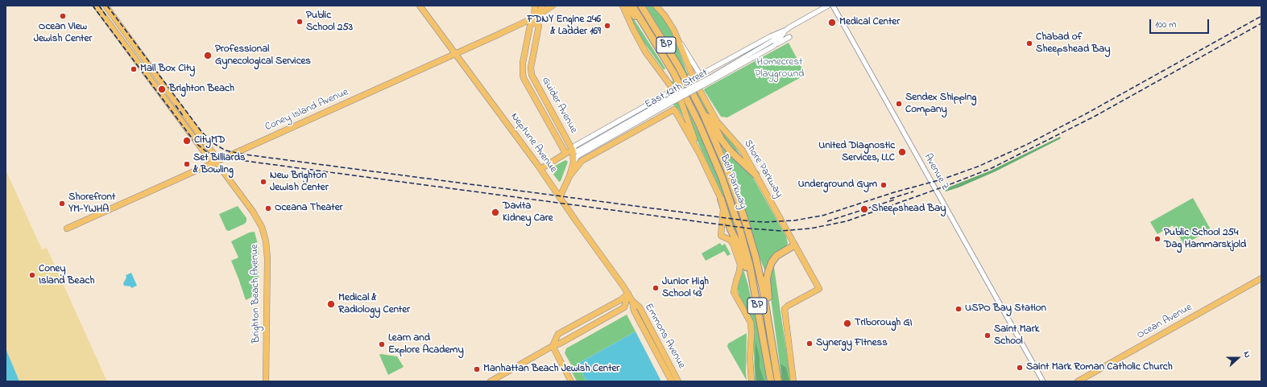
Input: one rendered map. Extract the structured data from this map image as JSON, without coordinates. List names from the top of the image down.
{
  "streets": {
    "highway": ["BP", "Belt Parkway"],
    "main road": [
      "East 12th Street",
      "Guider Avenue",
      "Coney Island Avenue",
      "Neptune Avenue",
      "Shore Parkway",
      "Brighton Beach Avenue",
      "Ocean Avenue",
      "Emmons Avenue"
    ],
    "street": ["Avenue Z"]
  },
  "crossings": [
    ["East 12th Street", "Guider Avenue"],
    ["East 12th Street", "Neptune Avenue"],
    ["East 12th Street", "Shore Parkway"],
    ["Guider Avenue", "Coney Island Avenue"],
    ["Guider Avenue", "Neptune Avenue"],
    ["Coney Island Avenue", "Neptune Avenue"],
    ["Coney Island Avenue", "Brighton Beach Avenue"],
    ["Neptune Avenue", "Emmons Avenue"]
  ],
  "parks": ["Homecrest Playground"],
  "places": [
    "Ocean View Jewish Center",
    "Public School 253",
    "Medical Center",
    "FDNY Engine 246 & Ladder 169",
    "Chabad of Sheepshead Bay",
    "Professional Gynecological Services",
    "Mail Box City",
    "Brighton Beach",
    "Sendex Shipping Company",
    "CityMD",
    "United Diagnostic Services, LLC",
    "Set Billiards & Bowling",
    "New Brighton Jewish Center",
    "Underground Gym",
    "Shorefront YM-YWHA",
    "Oceana Theater",
    "Sheepshead Bay",
    "Davita Kidney Care",
    "Public School 254 Dag Hammarskjold",
    "Coney Island Beach",
    "Junior High School 43",
    "Medical & Radiology Center",
    "USPO Bay Station",
    "Triborough GI",
    "Saint Mark School",
    "Synergy Fitness",
    "Learn and Explore Academy",
    "Saint Mark Roman Catholic Church",
    "Manhattan Beach Jewish Center"
  ],
  "scale_bar": "100 m",
  "north": "right"
}
